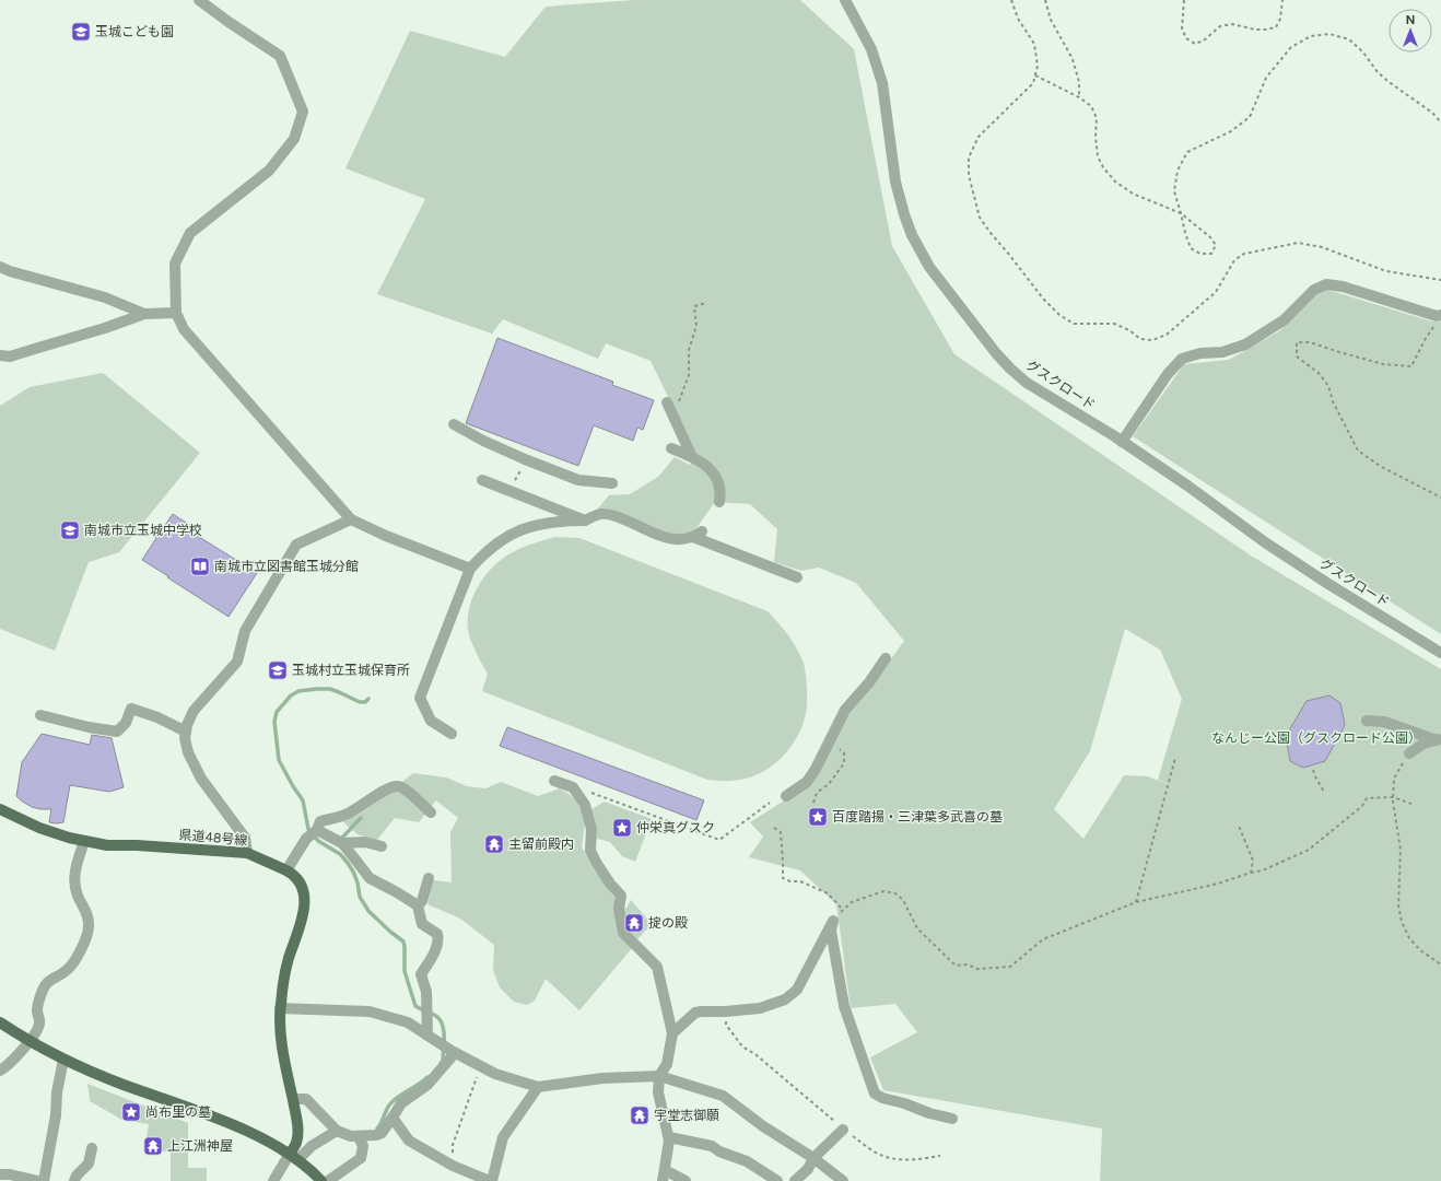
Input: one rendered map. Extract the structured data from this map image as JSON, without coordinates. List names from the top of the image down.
{
  "streets": {
    "main road": ["県道48号線"],
    "street": ["グスクロード"]
  },
  "parks": ["なんじー公園（グスクロード公園）"],
  "places": {
    "school or university": ["玉城こども園", "南城市立玉城中学校", "玉城村立玉城保育所"],
    "library": ["南城市立図書館玉城分館"],
    "place": ["百度踏揚・三津葉多武喜の墓", "仲栄真グスク", "尚布里の墓"],
    "temple": [
      "主留前殿内",
      "掟の殿",
      "宇堂志御願",
      "上江洲神屋"
    ]
  },
  "north": "top"
}
